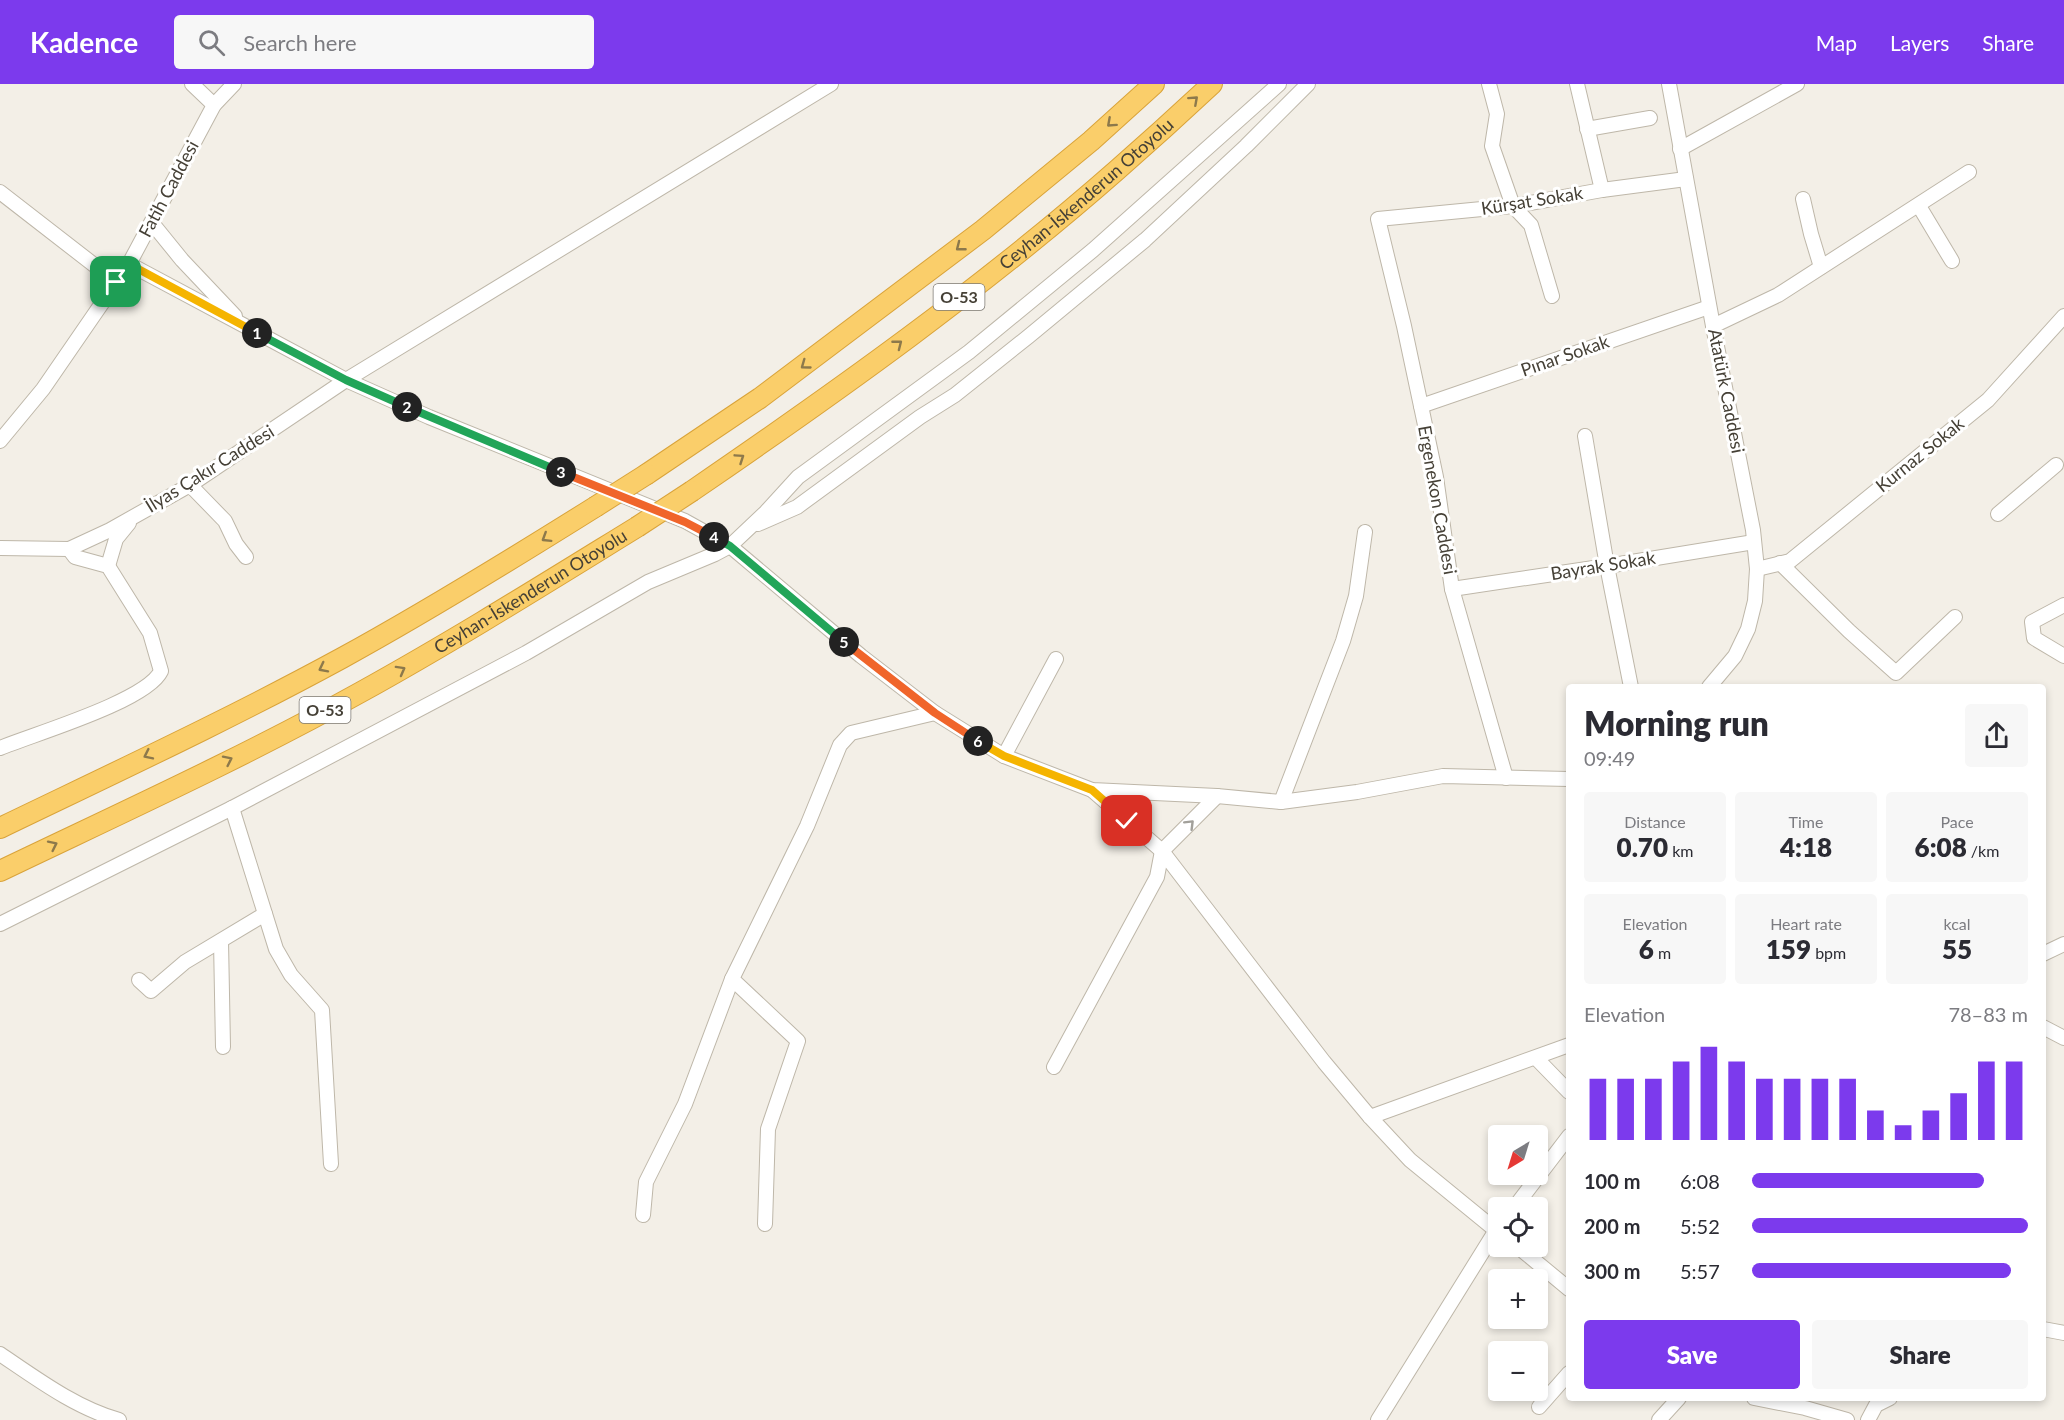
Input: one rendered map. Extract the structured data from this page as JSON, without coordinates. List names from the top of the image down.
{
  "streets": {
    "highway": ["Ceyhan-İskenderun Otoyolu", "O-53"],
    "street": [
      "Fatih Caddesi",
      "Kürşat Sokak",
      "Pınar Sokak",
      "Atatürk Caddesi",
      "Kurnaz Sokak",
      "İlyas Çakır Caddesi",
      "Ergenekon Caddesi",
      "Bayrak Sokak"
    ]
  },
  "crossings": [
    ["Kürşat Sokak", "Atatürk Caddesi"],
    ["Kürşat Sokak", "Ergenekon Caddesi"],
    ["Pınar Sokak", "Atatürk Caddesi"],
    ["Pınar Sokak", "Ergenekon Caddesi"],
    ["Atatürk Caddesi", "Kurnaz Sokak"],
    ["Atatürk Caddesi", "Bayrak Sokak"],
    ["Ergenekon Caddesi", "Bayrak Sokak"]
  ],
  "north": "bottom left",
  "page": {
    "header": "Kadence",
    "search": "Search here",
    "nav": ["Map", "Layers", "Share"],
    "pins": [
      "1",
      "2",
      "3",
      "4",
      "5",
      "6"
    ],
    "heading": ["Morning run", "09:49"],
    "stats": [
      ["Distance", "0.70 km"],
      ["Time", "4:18"],
      ["Pace", "6:08 /km"],
      ["Elevation", "6 m"],
      ["Heart rate", "159 bpm"],
      ["kcal", "55"]
    ],
    "chart": ["Elevation", "78–83 m"],
    "map_buttons": ["+", "−"],
    "list": [
      {
        "name": "100 m",
        "note": "6:08"
      },
      {
        "name": "200 m",
        "note": "5:52"
      },
      {
        "name": "300 m",
        "note": "5:57"
      }
    ],
    "buttons": ["Save", "Share"]
  }
}
